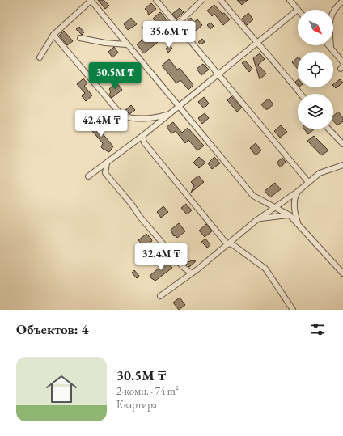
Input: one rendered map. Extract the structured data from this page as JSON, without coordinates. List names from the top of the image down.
{
  "north": "bottom right",
  "page": {
    "price": [
      "35.6M ₸",
      "30.5M ₸",
      "42.4M ₸",
      "32.4M ₸"
    ],
    "heading": "Объектов: 4",
    "list": [
      {
        "name": "30.5M ₸",
        "note": "2-комн. · 74 m² · Квартира"
      }
    ]
  }
}
